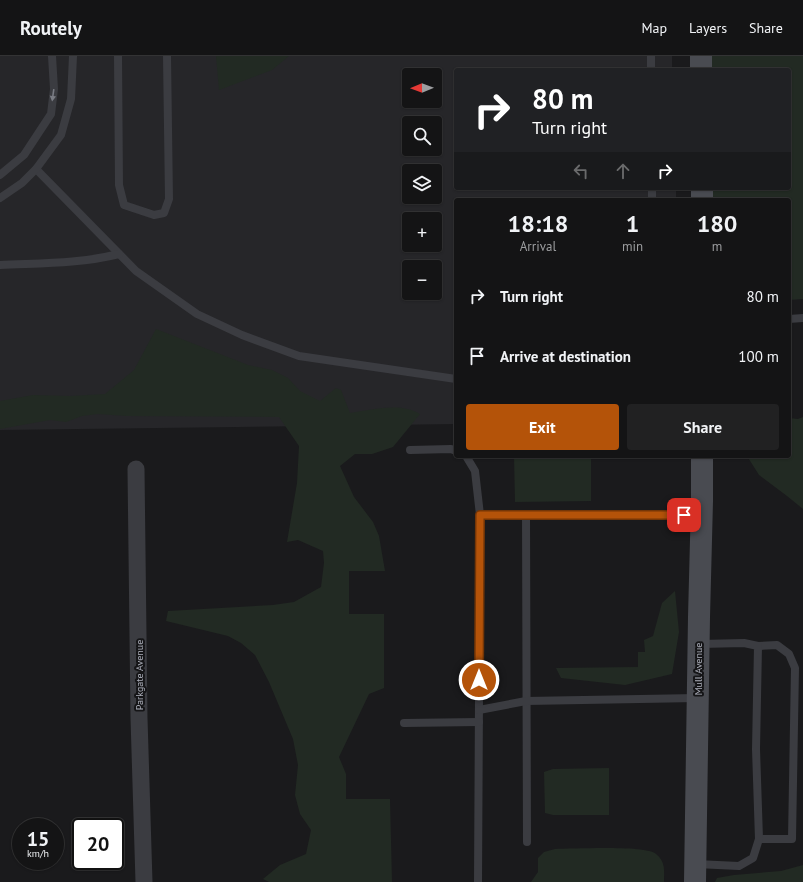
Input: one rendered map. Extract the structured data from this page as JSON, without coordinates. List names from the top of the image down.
{
  "streets": {
    "street": ["Mull Avenue", "Parkgate Avenue"]
  },
  "north": "left",
  "page": {
    "header": "Routely",
    "nav": ["Map", "Layers", "Share"],
    "map_buttons": ["+", "−"],
    "turn": ["80 m", "Turn right"],
    "eta": [
      "18:18",
      "Arrival",
      "1",
      "min",
      "180",
      "m"
    ],
    "list": [
      {
        "name": "Turn right",
        "value": "80 m"
      },
      {
        "name": "Arrive at destination",
        "value": "100 m"
      }
    ],
    "buttons": ["Exit", "Share"],
    "speed": "15 km/h",
    "limit": "20"
  }
}
